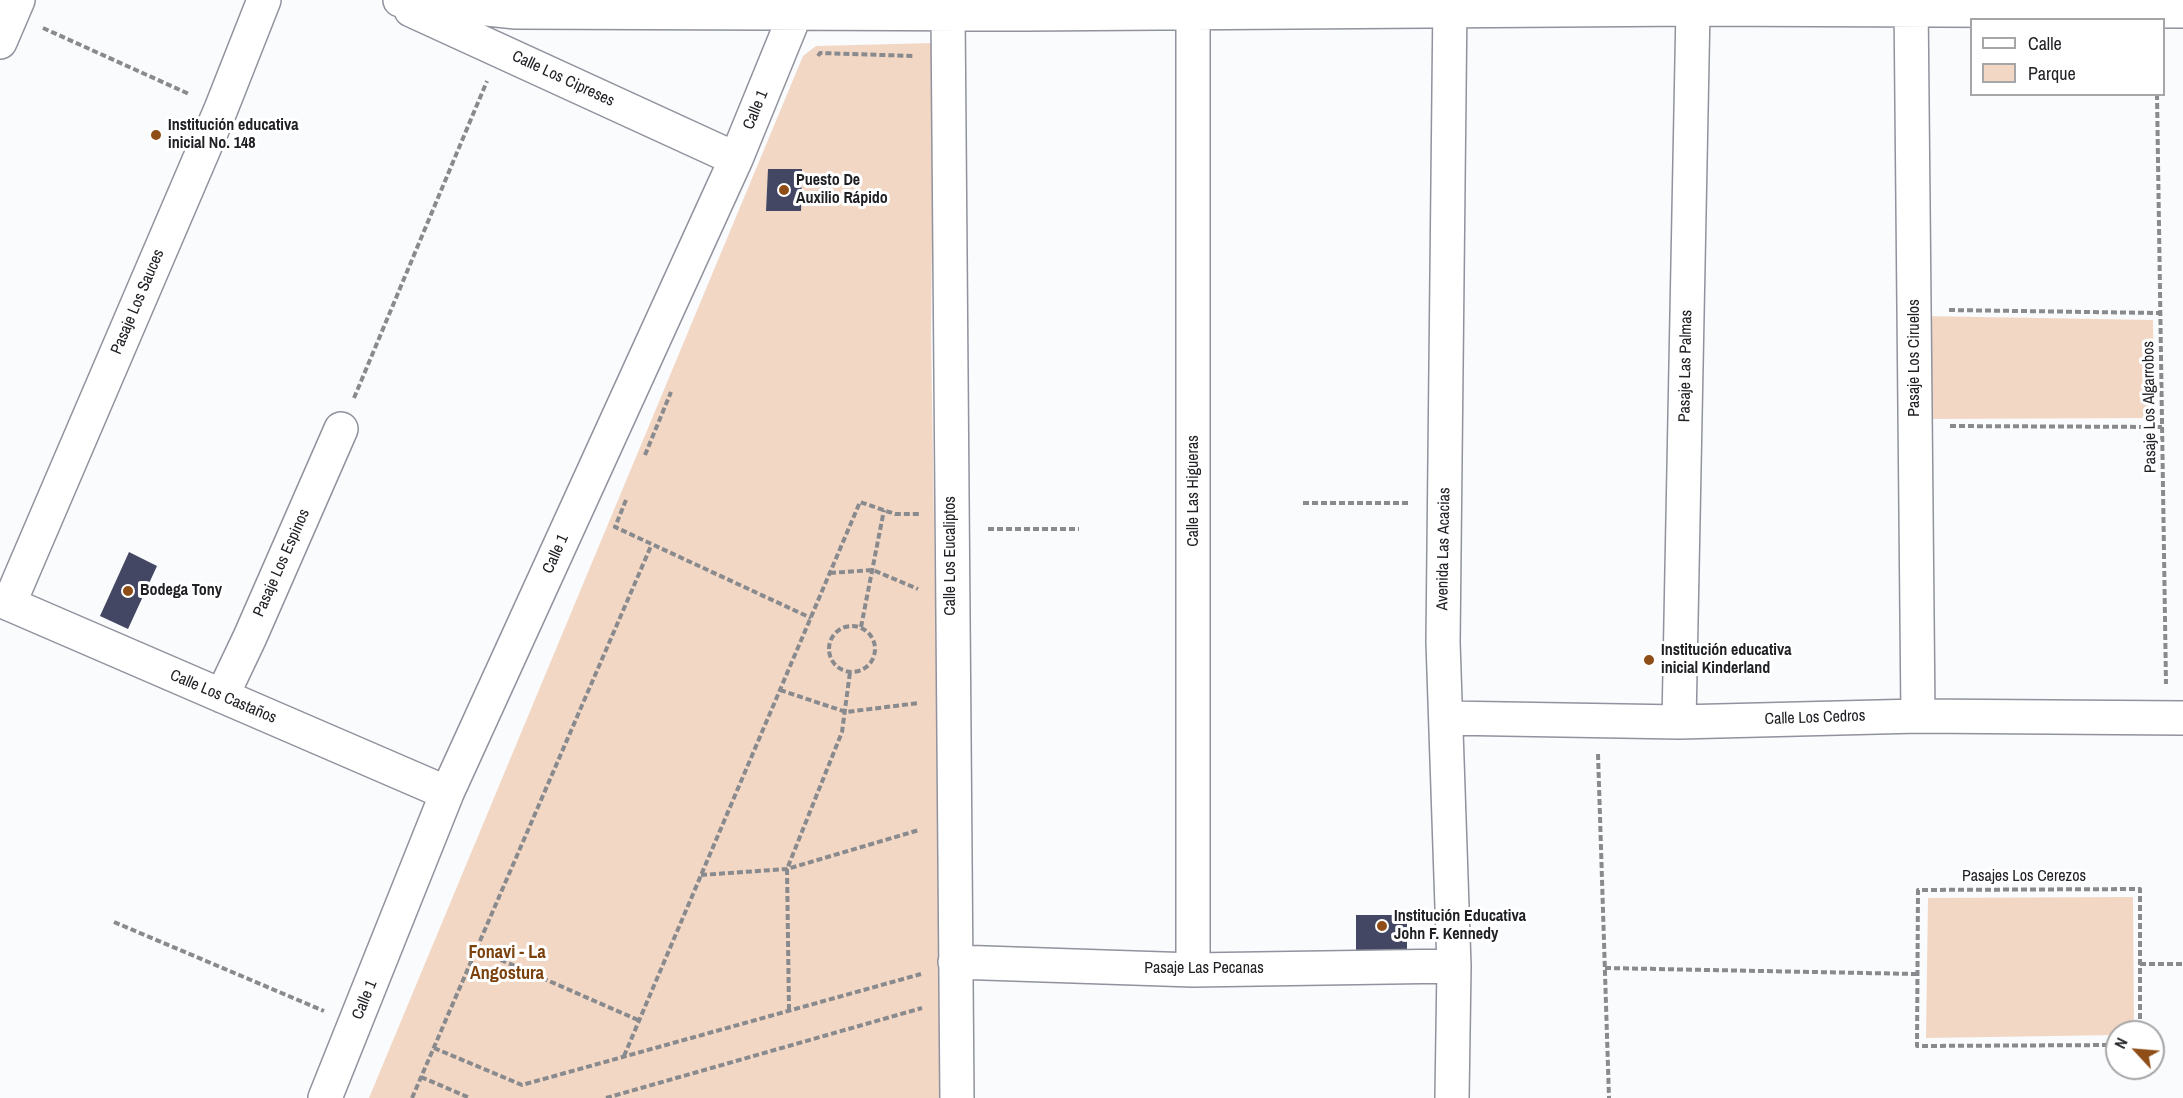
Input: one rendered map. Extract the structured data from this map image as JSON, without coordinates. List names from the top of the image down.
{
  "streets": {
    "street": [
      "Calle Los Cipreses",
      "Calle 1",
      "Pasaje Los Sauces",
      "Pasaje Los Ciruelos",
      "Pasaje Las Palmas",
      "Calle Las Higueras",
      "Avenida Las Acacias",
      "Calle Los Eucaliptos",
      "Pasaje Los Espinos",
      "Calle Los Castaños",
      "Calle Los Cedros",
      "Pasaje Las Pecanas"
    ],
    "path": ["Pasaje Los Algarrobos", "Pasajes Los Cerezos"]
  },
  "crossings": [
    ["Calle Los Cipreses", "Calle 1"],
    ["Calle 1", "Calle Los Castaños"],
    ["Pasaje Los Sauces", "Calle Los Castaños"],
    ["Pasaje Los Ciruelos", "Calle Los Cedros"],
    ["Pasaje Las Palmas", "Calle Los Cedros"],
    ["Pasaje Los Algarrobos", "Calle Los Cedros"],
    ["Calle Las Higueras", "Pasaje Las Pecanas"],
    ["Avenida Las Acacias", "Calle Los Cedros"],
    ["Avenida Las Acacias", "Pasaje Las Pecanas"],
    ["Calle Los Eucaliptos", "Pasaje Las Pecanas"],
    ["Pasaje Los Espinos", "Calle Los Castaños"]
  ],
  "districts": ["Fonavi - La Angostura"],
  "places": [
    "Institución educativa inicial No. 148",
    "Puesto De Auxilio Rápido",
    "Bodega Tony",
    "Institución educativa inicial Kinderland",
    "Institución Educativa John F. Kennedy"
  ],
  "legend": ["Calle", "Parque"],
  "north": "top left"
}
